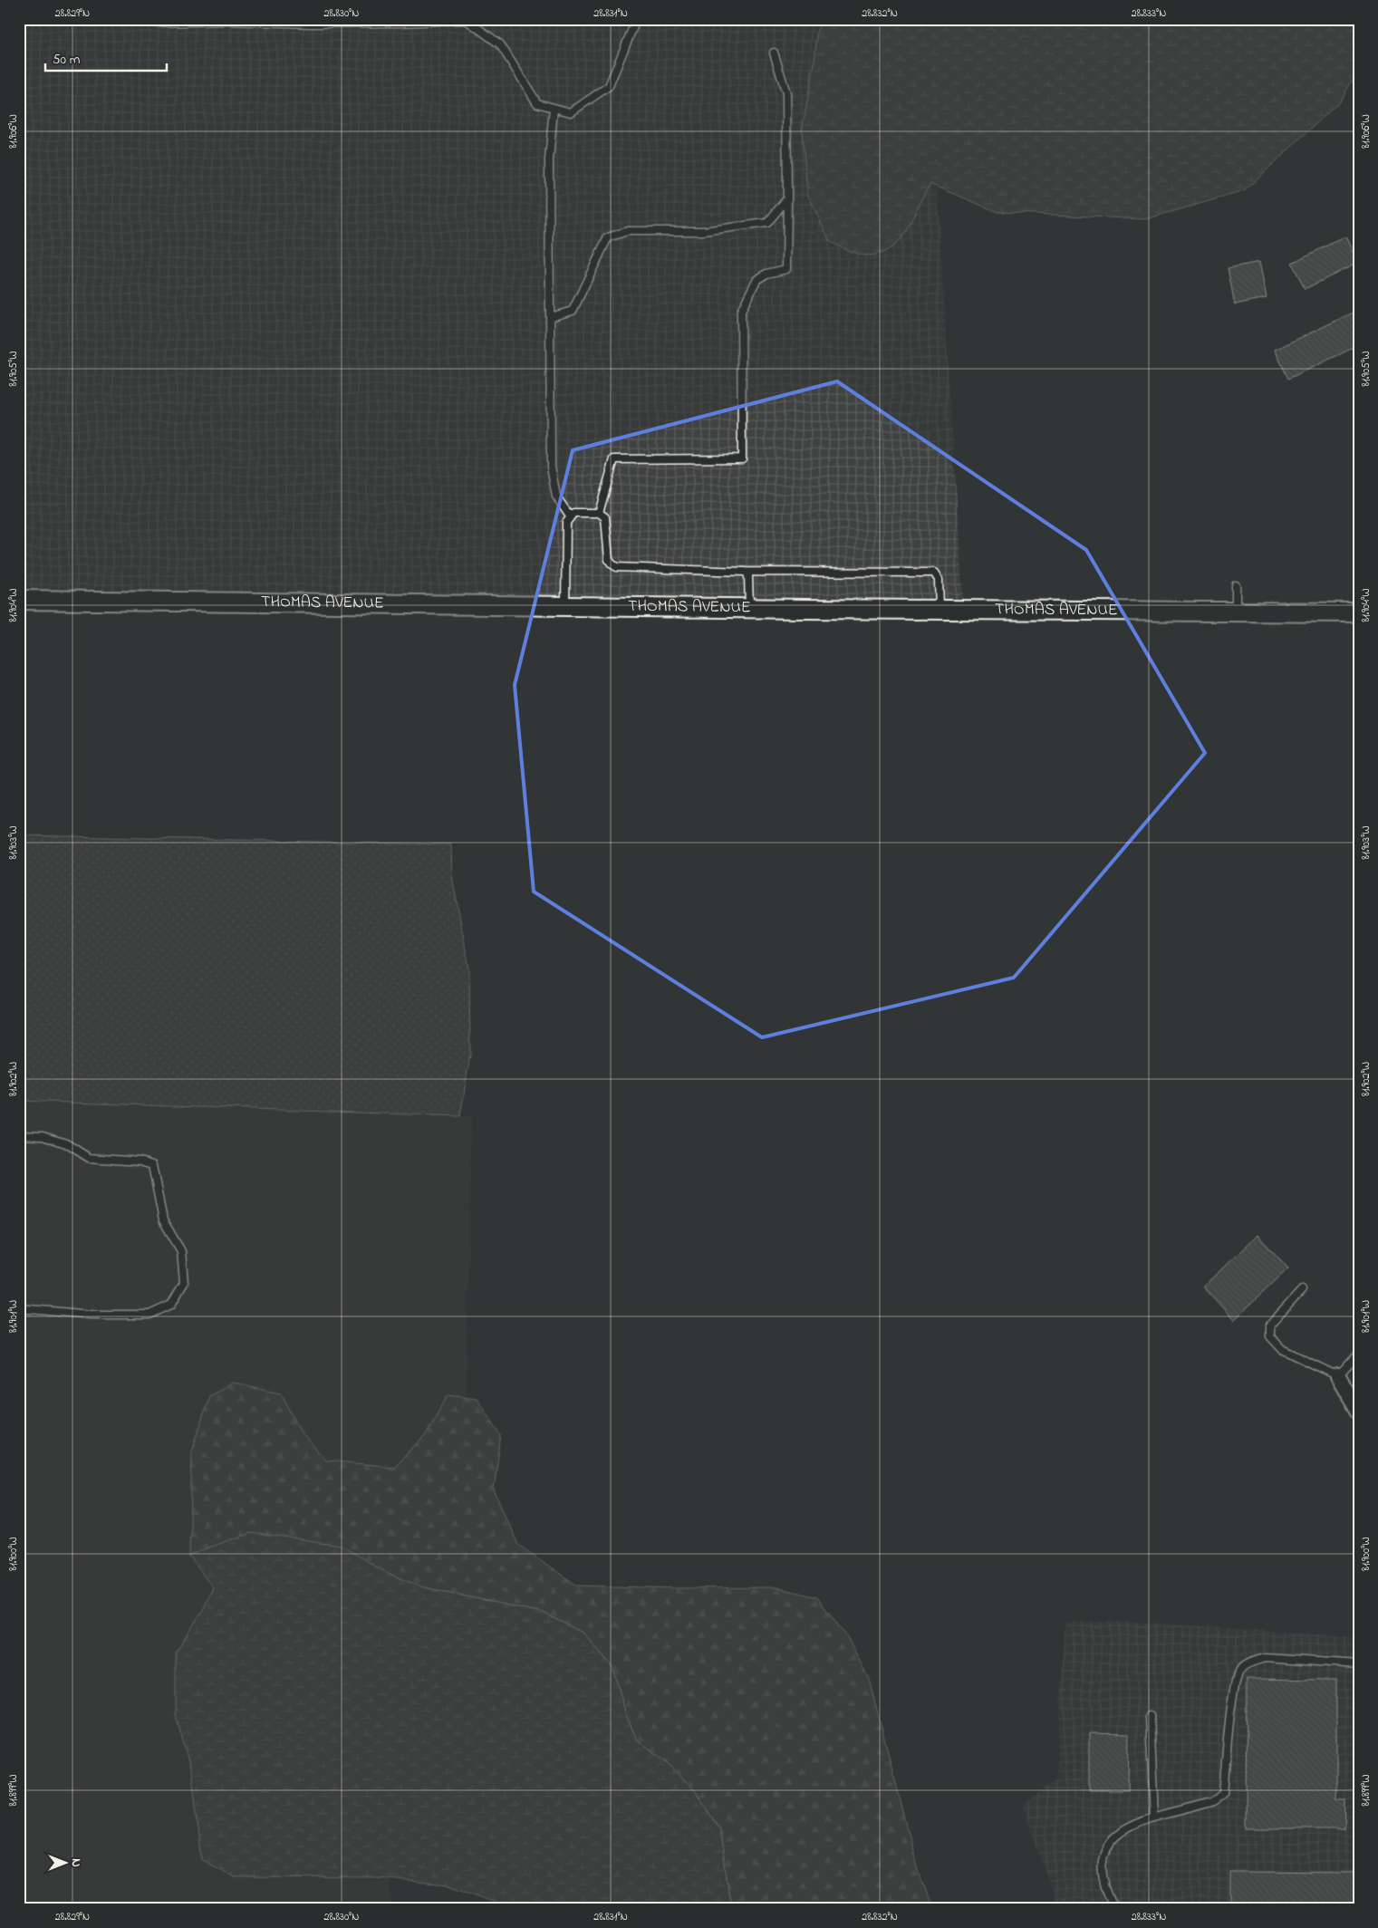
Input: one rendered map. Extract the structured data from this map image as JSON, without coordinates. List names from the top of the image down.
{
  "streets": {
    "street": ["THOMAS AVENUE"]
  },
  "scale_bar": "50 m",
  "north": "right",
  "coordinates": [
    "28.829°N",
    "28.830°N",
    "28.831°N",
    "28.832°N",
    "28.833°N",
    "81.906°W",
    "81.905°W",
    "81.904°W",
    "81.903°W",
    "81.902°W",
    "81.901°W",
    "81.900°W",
    "81.899°W"
  ]
}
